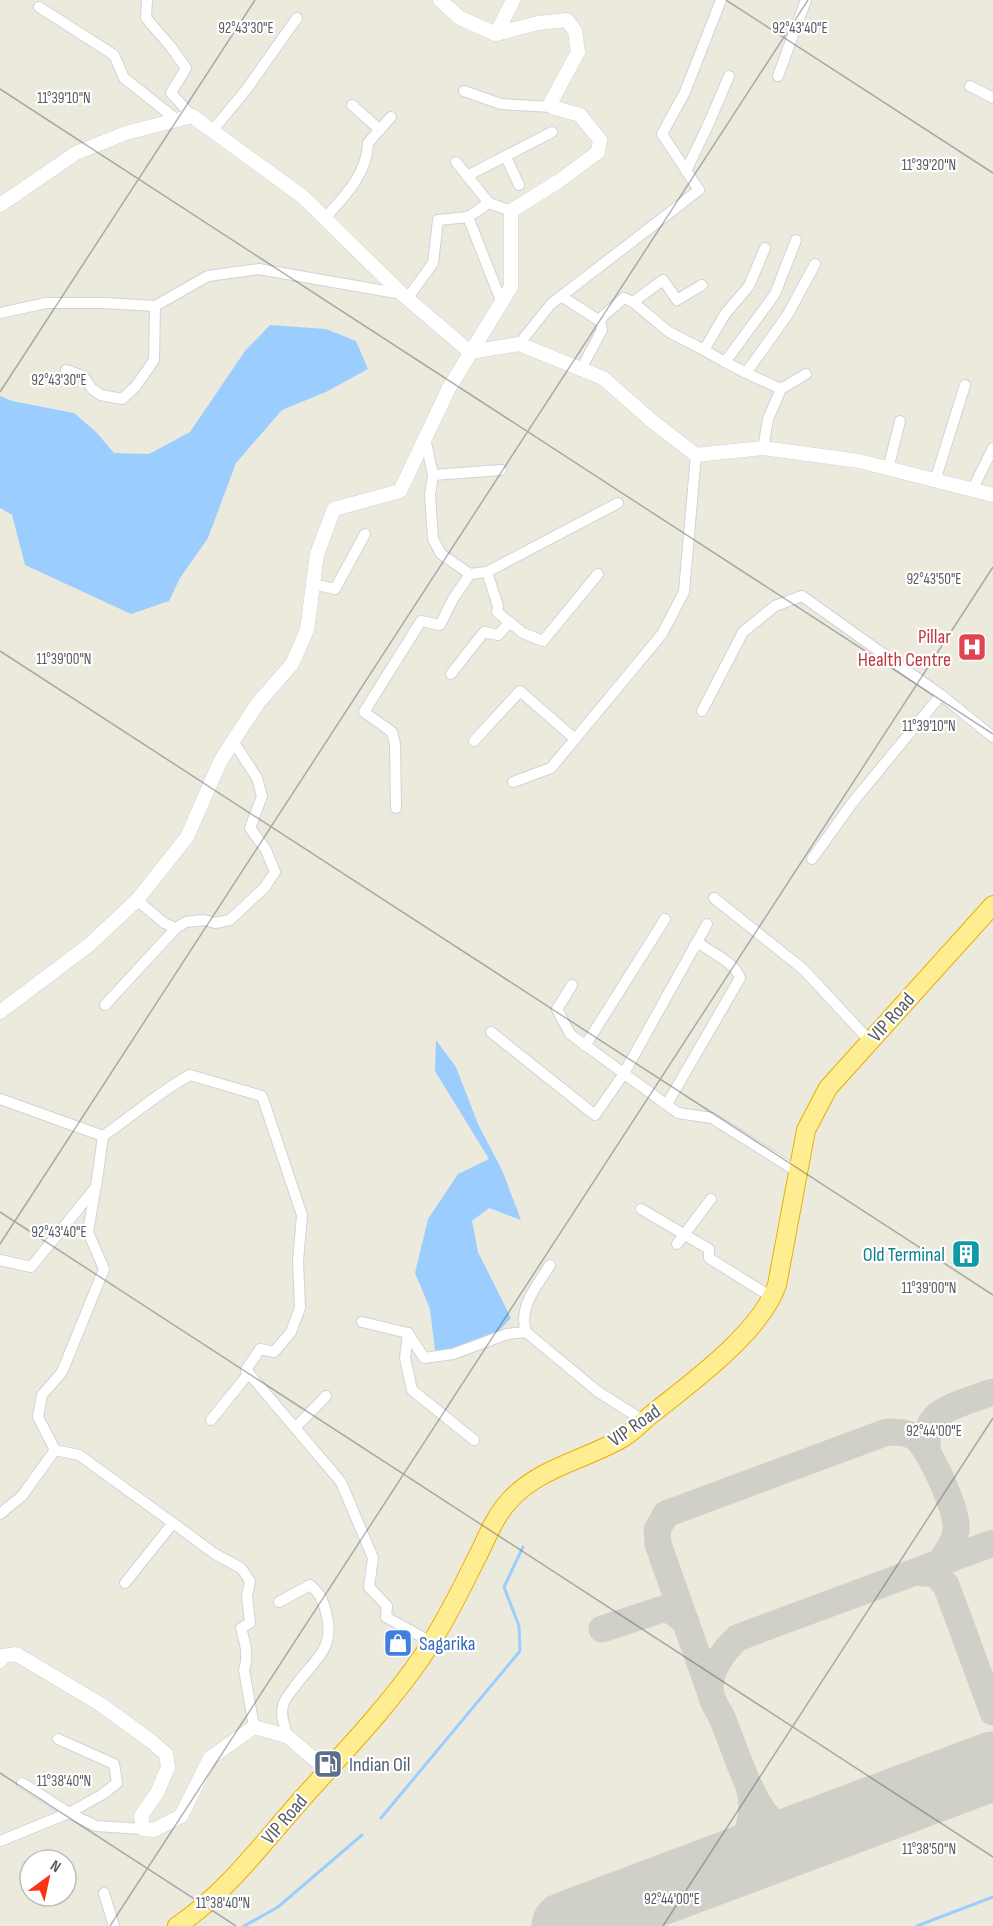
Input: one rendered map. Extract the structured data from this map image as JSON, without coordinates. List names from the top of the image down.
{
  "streets": {
    "highway": ["VIP Road"]
  },
  "places": {
    "hospital": ["Pillar Health Centre"],
    "building": ["Old Terminal"],
    "shop": ["Sagarika"],
    "fuel station": ["Indian Oil"]
  },
  "north": "top right",
  "coordinates": [
    "92°43'40\"E",
    "92°43'30\"E",
    "11°39'10\"N",
    "11°39'20\"N",
    "92°43'50\"E",
    "11°39'00\"N",
    "92°44'00\"E",
    "11°38'40\"N",
    "11°38'50\"N"
  ]
}
